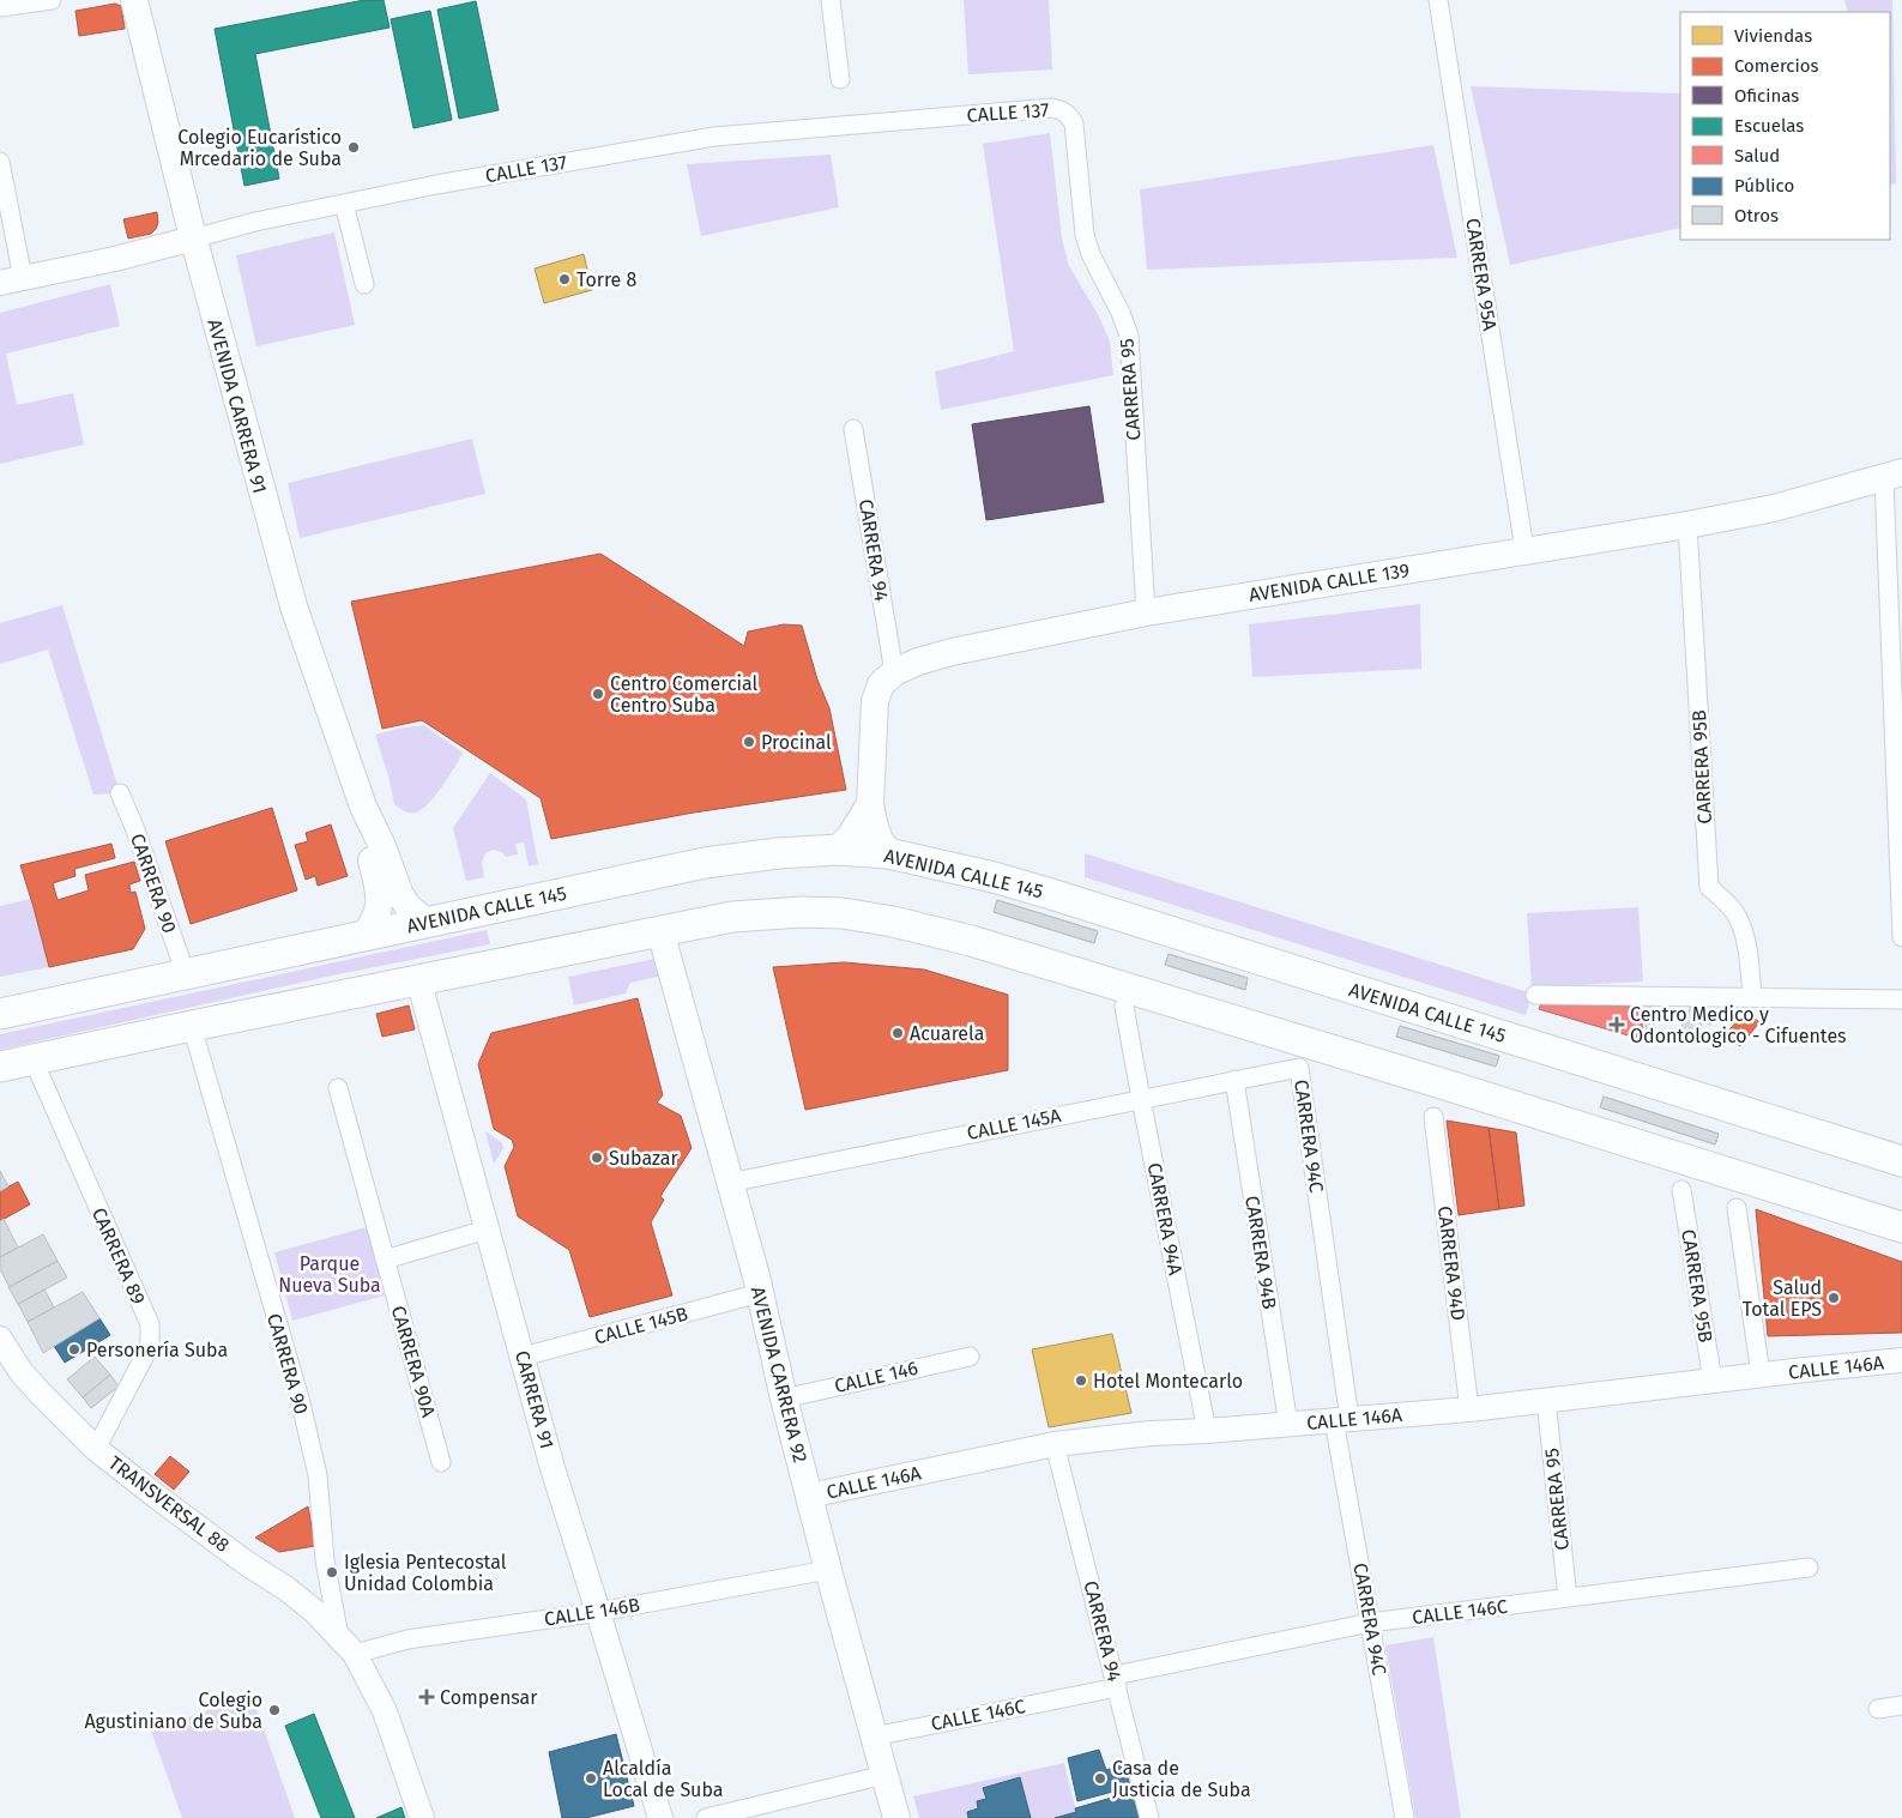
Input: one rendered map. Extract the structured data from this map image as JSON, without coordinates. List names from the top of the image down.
{
  "streets": {
    "main road": [
      "AVENIDA CARRERA 91",
      "AVENIDA CALLE 139",
      "AVENIDA CALLE 145",
      "AVENIDA CARRERA 92"
    ],
    "street": [
      "CALLE 137",
      "CARRERA 95A",
      "CARRERA 95",
      "CARRERA 94",
      "CARRERA 95B",
      "CARRERA 90",
      "CALLE 145A",
      "CARRERA 94C",
      "CARRERA 94A",
      "CARRERA 94B",
      "CARRERA 89",
      "CARRERA 94D",
      "CALLE 145B",
      "CARRERA 90A",
      "CALLE 146A",
      "CALLE 146",
      "CARRERA 91",
      "TRANSVERSAL 88",
      "CALLE 146B",
      "CALLE 146C"
    ]
  },
  "crossings": [
    ["CALLE 137", "CARRERA 95"],
    ["CALLE 137", "AVENIDA CARRERA 91"],
    ["CARRERA 95A", "AVENIDA CALLE 139"],
    ["CARRERA 95", "AVENIDA CALLE 139"],
    ["CARRERA 95", "CALLE 146A"],
    ["CARRERA 95", "CALLE 146C"],
    ["AVENIDA CARRERA 91", "AVENIDA CALLE 145"],
    ["CARRERA 94", "AVENIDA CALLE 139"],
    ["CARRERA 94", "CALLE 146A"],
    ["CARRERA 94", "CALLE 146C"],
    ["AVENIDA CALLE 139", "CARRERA 95B"],
    ["CARRERA 95B", "CALLE 146A"],
    ["AVENIDA CALLE 145", "CARRERA 90"],
    ["CARRERA 90", "TRANSVERSAL 88"],
    ["CARRERA 90", "CALLE 146B"],
    ["CALLE 145A", "CARRERA 94C"],
    ["CALLE 145A", "CARRERA 94A"],
    ["CALLE 145A", "CARRERA 94B"],
    ["CALLE 145A", "AVENIDA CARRERA 92"],
    ["CARRERA 94C", "CALLE 146A"],
    ["CARRERA 94C", "CALLE 146C"],
    ["CARRERA 94A", "CALLE 146A"],
    ["CARRERA 94B", "CALLE 146A"],
    ["CARRERA 89", "TRANSVERSAL 88"],
    ["CARRERA 94D", "CALLE 146A"],
    ["CALLE 145B", "AVENIDA CARRERA 92"],
    ["CALLE 145B", "CARRERA 91"],
    ["CALLE 146A", "AVENIDA CARRERA 92"],
    ["AVENIDA CARRERA 92", "CALLE 146"],
    ["AVENIDA CARRERA 92", "CALLE 146B"],
    ["AVENIDA CARRERA 92", "CALLE 146C"],
    ["CARRERA 91", "CALLE 146B"],
    ["TRANSVERSAL 88", "CALLE 146B"]
  ],
  "parks": ["Parque Nueva Suba"],
  "places": {
    "other": [
      "Colegio Eucarístico Mrcedario de Suba",
      "Torre 8",
      "Centro Comercial Centro Suba",
      "Procinal",
      "Acuarela",
      "Subazar",
      "Salud Total EPS",
      "Personería Suba",
      "Hotel Montecarlo",
      "Iglesia Pentecostal Unidad Colombia",
      "Colegio Agustiniano de Suba",
      "Alcaldía Local de Suba",
      "Casa de Justicia de Suba"
    ],
    "health": ["Centro Medico y Odontologico - Cifuentes", "Compensar"]
  },
  "legend": [
    "Viviendas",
    "Comercios",
    "Oficinas",
    "Escuelas",
    "Salud",
    "Público",
    "Otros"
  ]
}
